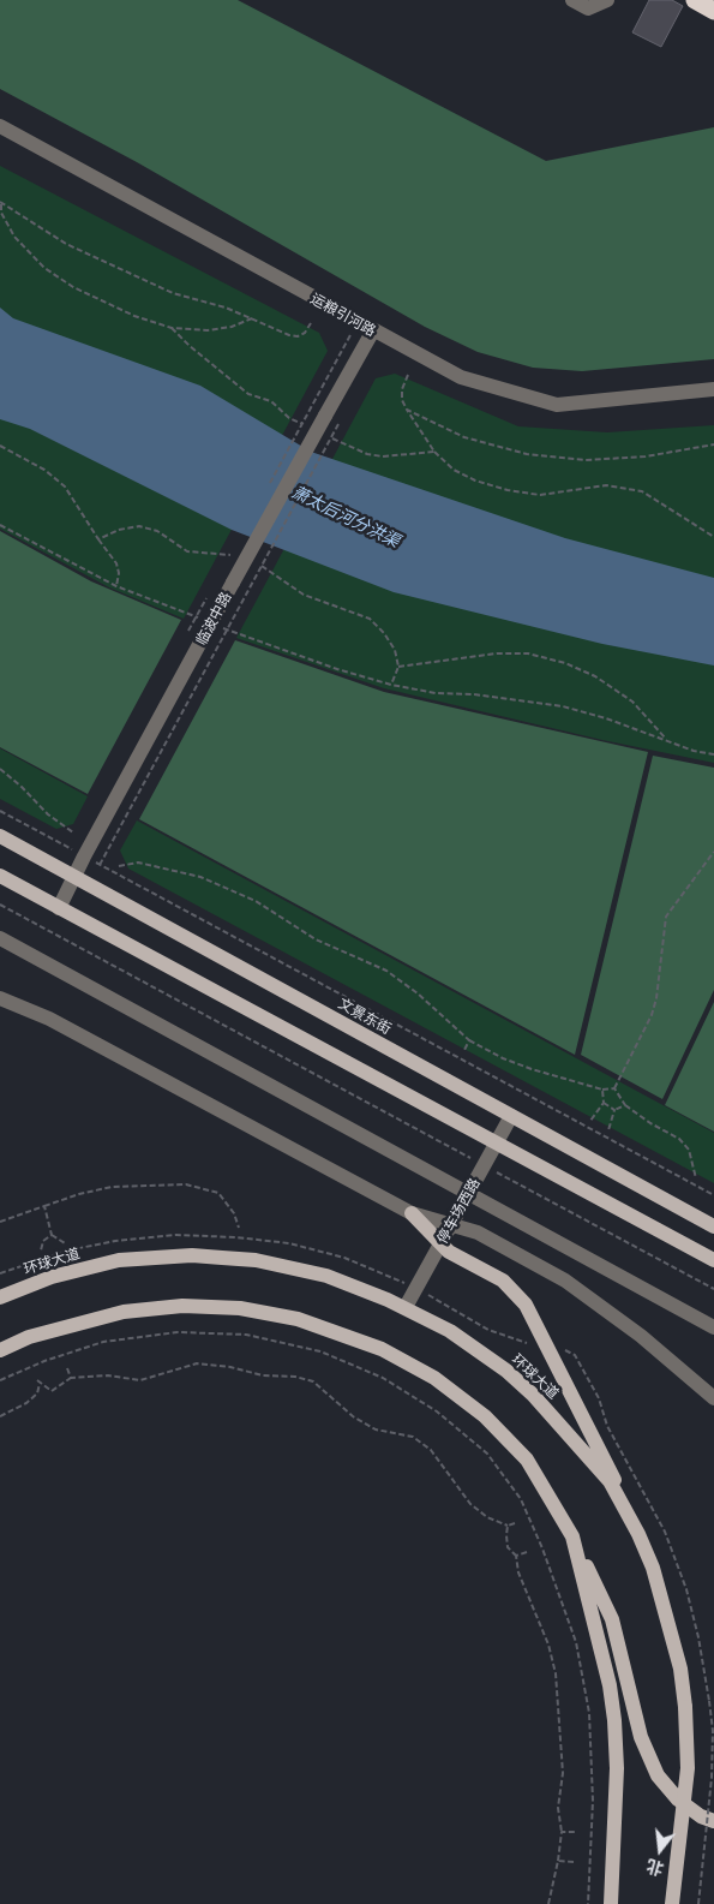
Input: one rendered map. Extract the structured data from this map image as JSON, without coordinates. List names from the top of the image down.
{
  "streets": {
    "main road": ["文景东街", "环球大道"],
    "street": ["运粮引河路", "临波中路", "停车场西路"]
  },
  "crossings": [
    ["运粮引河路", "临波中路"],
    ["临波中路", "文景东街"],
    ["文景东街", "停车场西路"],
    ["停车场西路", "环球大道"]
  ],
  "water": ["萧太后河分洪渠"],
  "north": "bottom"
}
